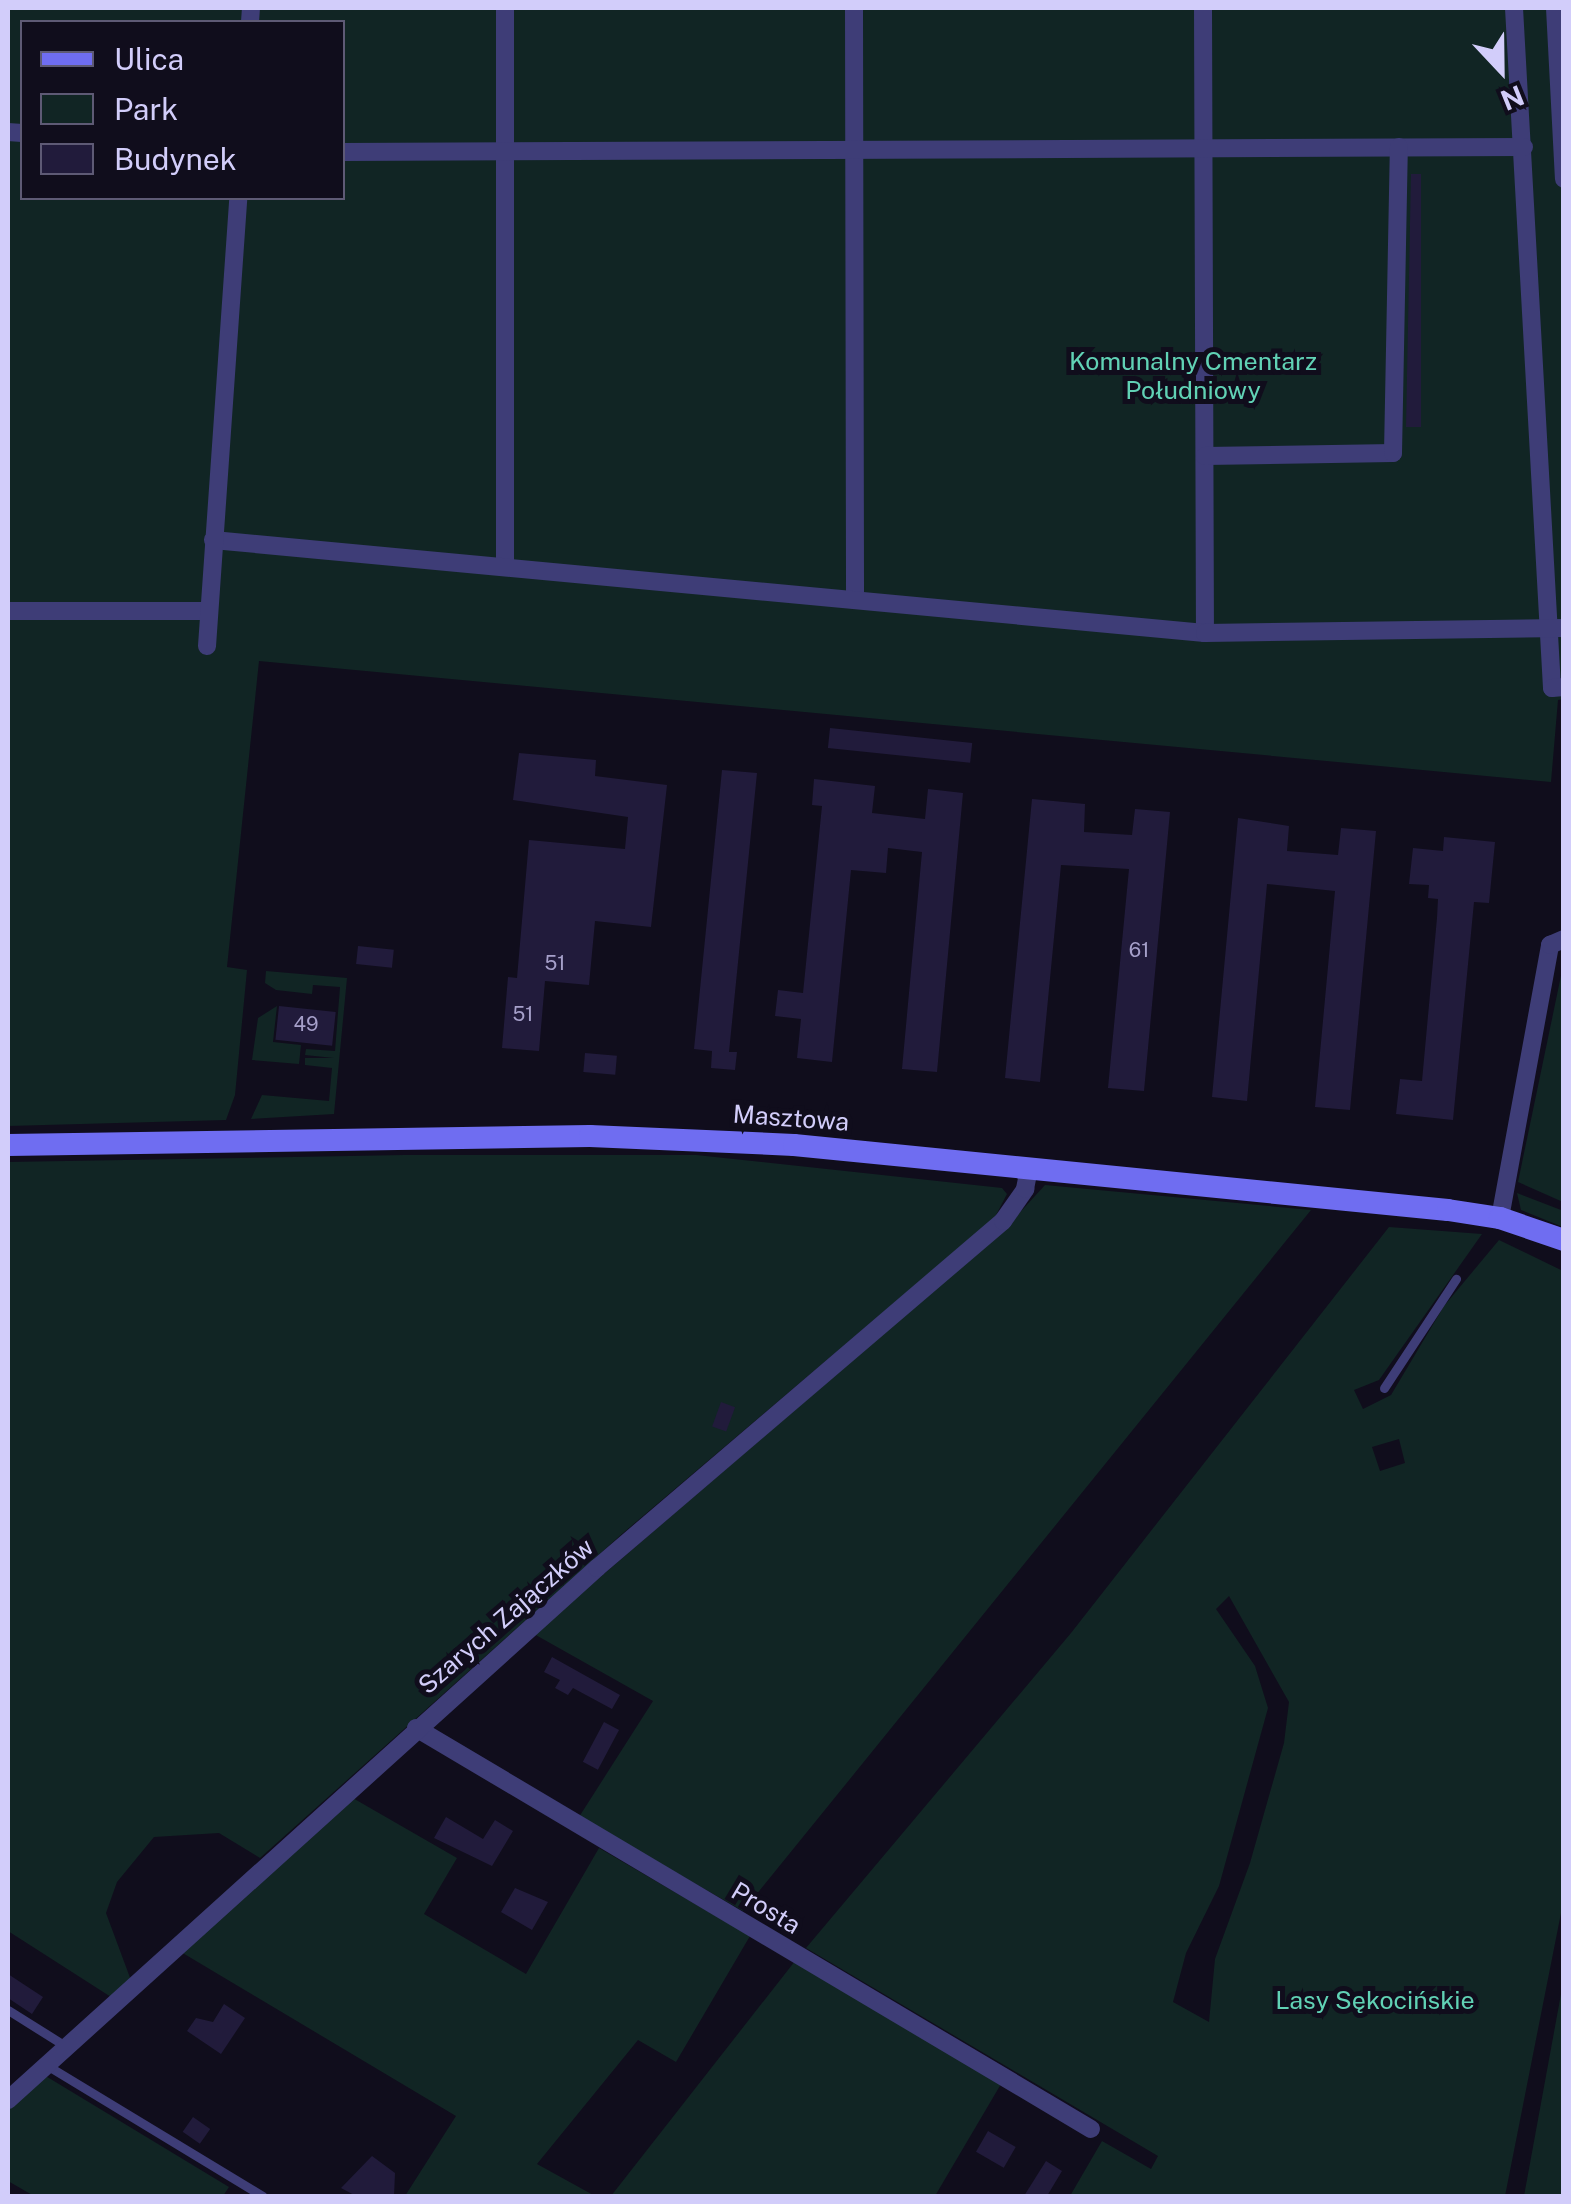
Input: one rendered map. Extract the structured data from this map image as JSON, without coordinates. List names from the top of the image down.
{
  "streets": {
    "street": ["Masztowa", "Szarych Zajączków", "Prosta"]
  },
  "crossings": [
    ["Masztowa", "Szarych Zajączków"],
    ["Szarych Zajączków", "Prosta"]
  ],
  "parks": ["Komunalny Cmentarz Południowy", "Lasy Sękocińskie"],
  "house_numbers": [
    "61",
    "51",
    "51",
    "49"
  ],
  "legend": ["Ulica", "Park", "Budynek"],
  "north": "bottom"
}
